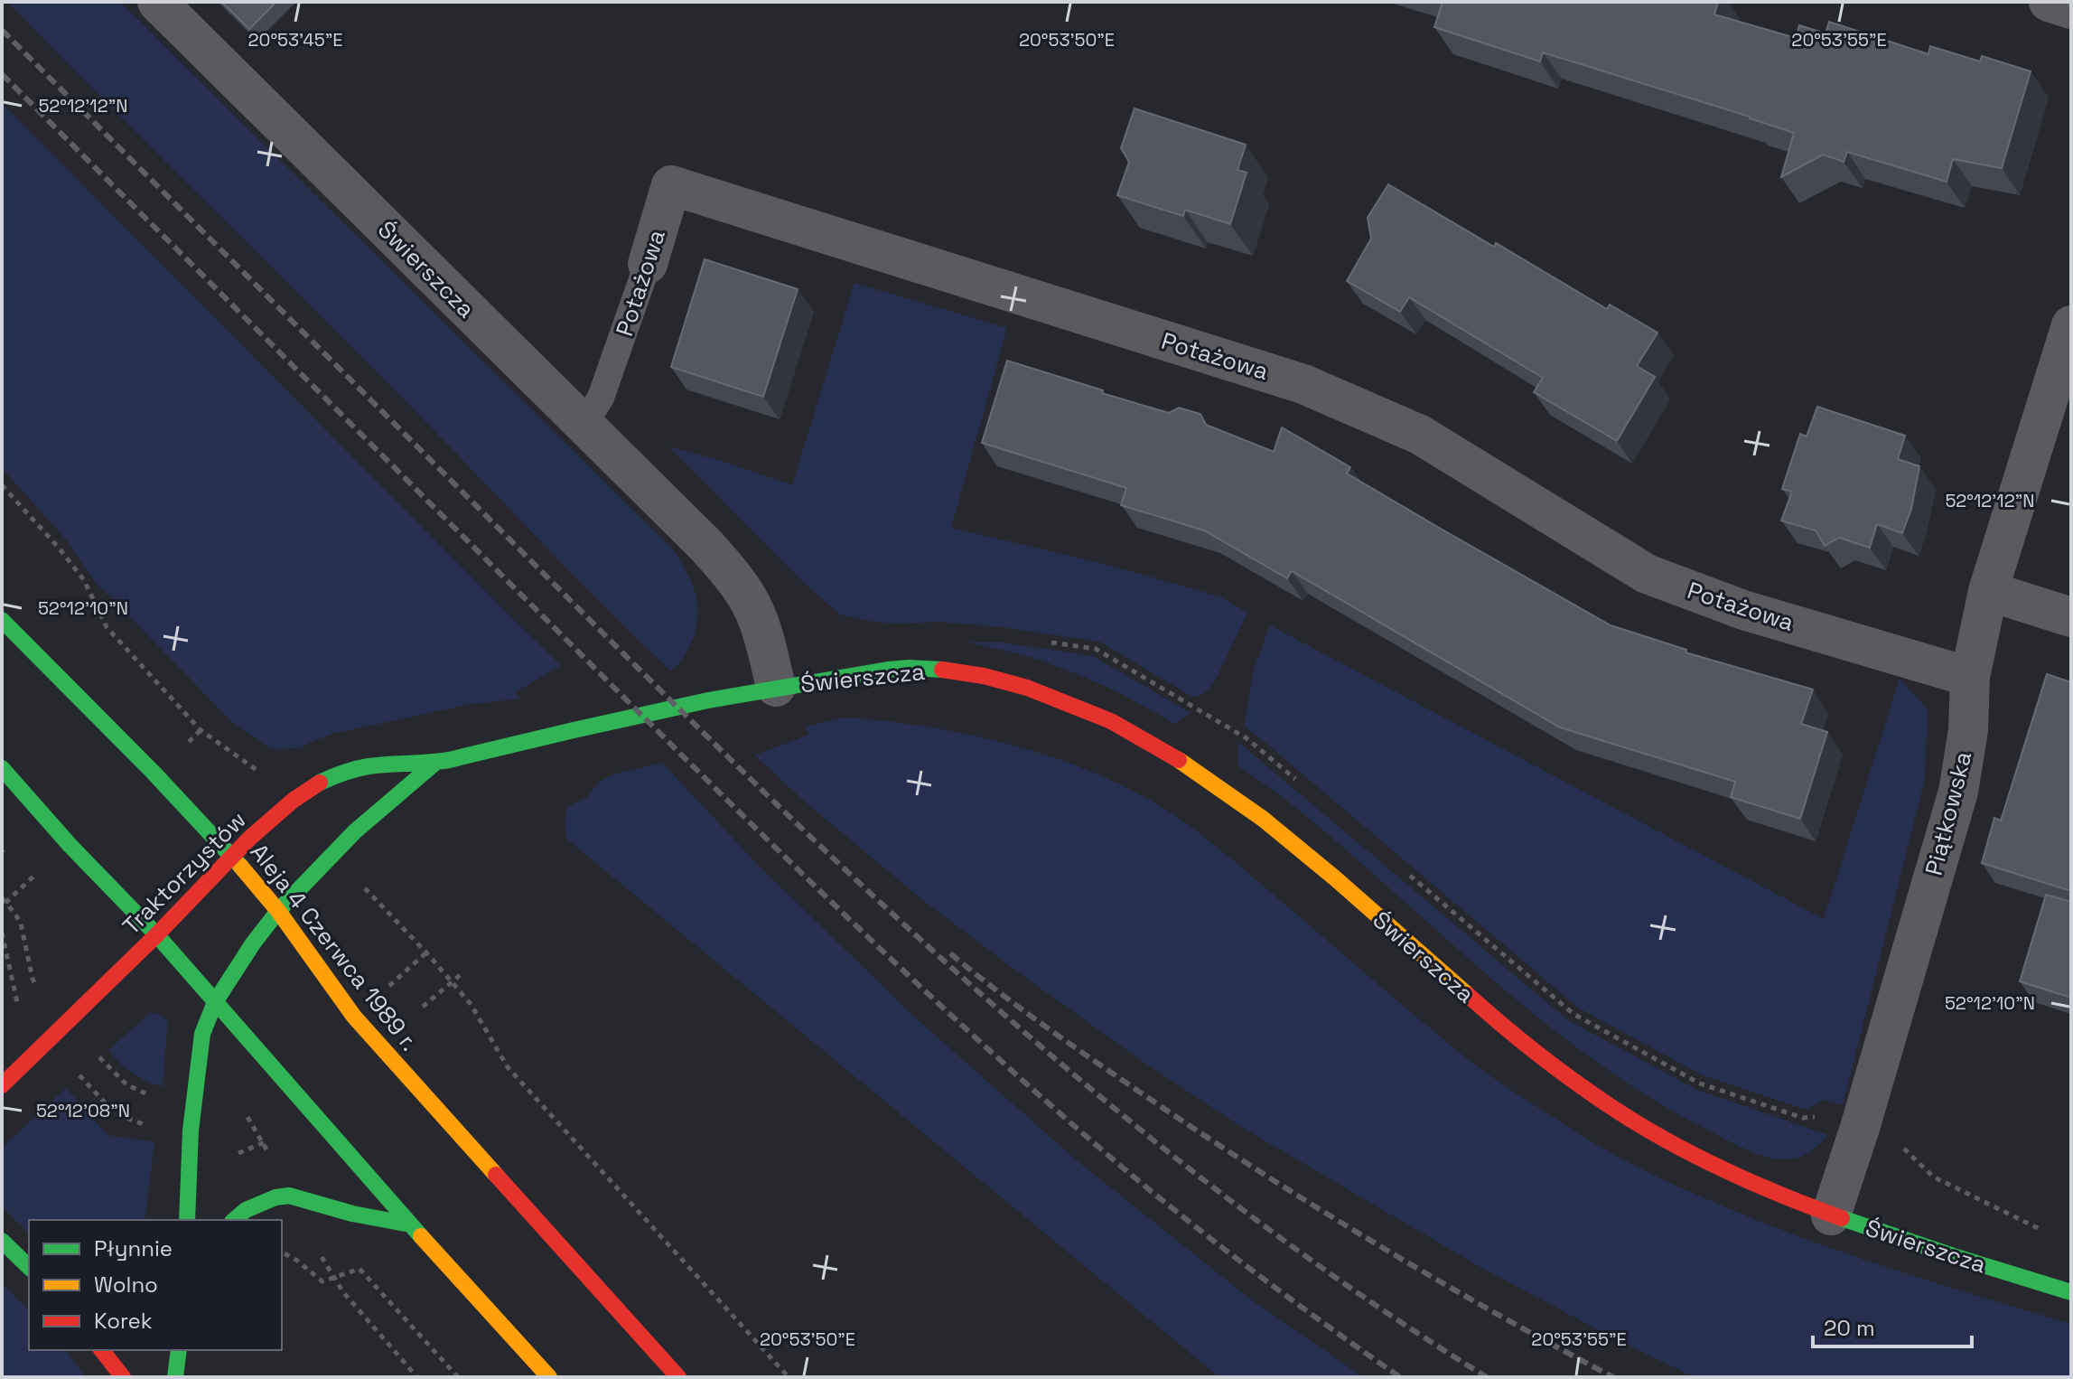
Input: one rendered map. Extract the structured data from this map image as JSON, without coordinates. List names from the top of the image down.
{
  "streets": {
    "street": [
      "Świerszcza",
      "Potażowa",
      "Piątkowska",
      "Traktorzystów",
      "Aleja 4 Czerwca 1989 r."
    ]
  },
  "crossings": [
    ["Świerszcza", "Potażowa"],
    ["Świerszcza", "Piątkowska"],
    ["Świerszcza", "Traktorzystów"],
    ["Potażowa", "Piątkowska"],
    ["Traktorzystów", "Aleja 4 Czerwca 1989 r."]
  ],
  "legend": ["Płynnie", "Wolno", "Korek"],
  "scale_bar": "20 m",
  "coordinates": [
    "20°53'45\"E",
    "20°53'50\"E",
    "20°53'55\"E",
    "52°12'12\"N",
    "52°12'10\"N",
    "52°12'08\"N"
  ]
}
